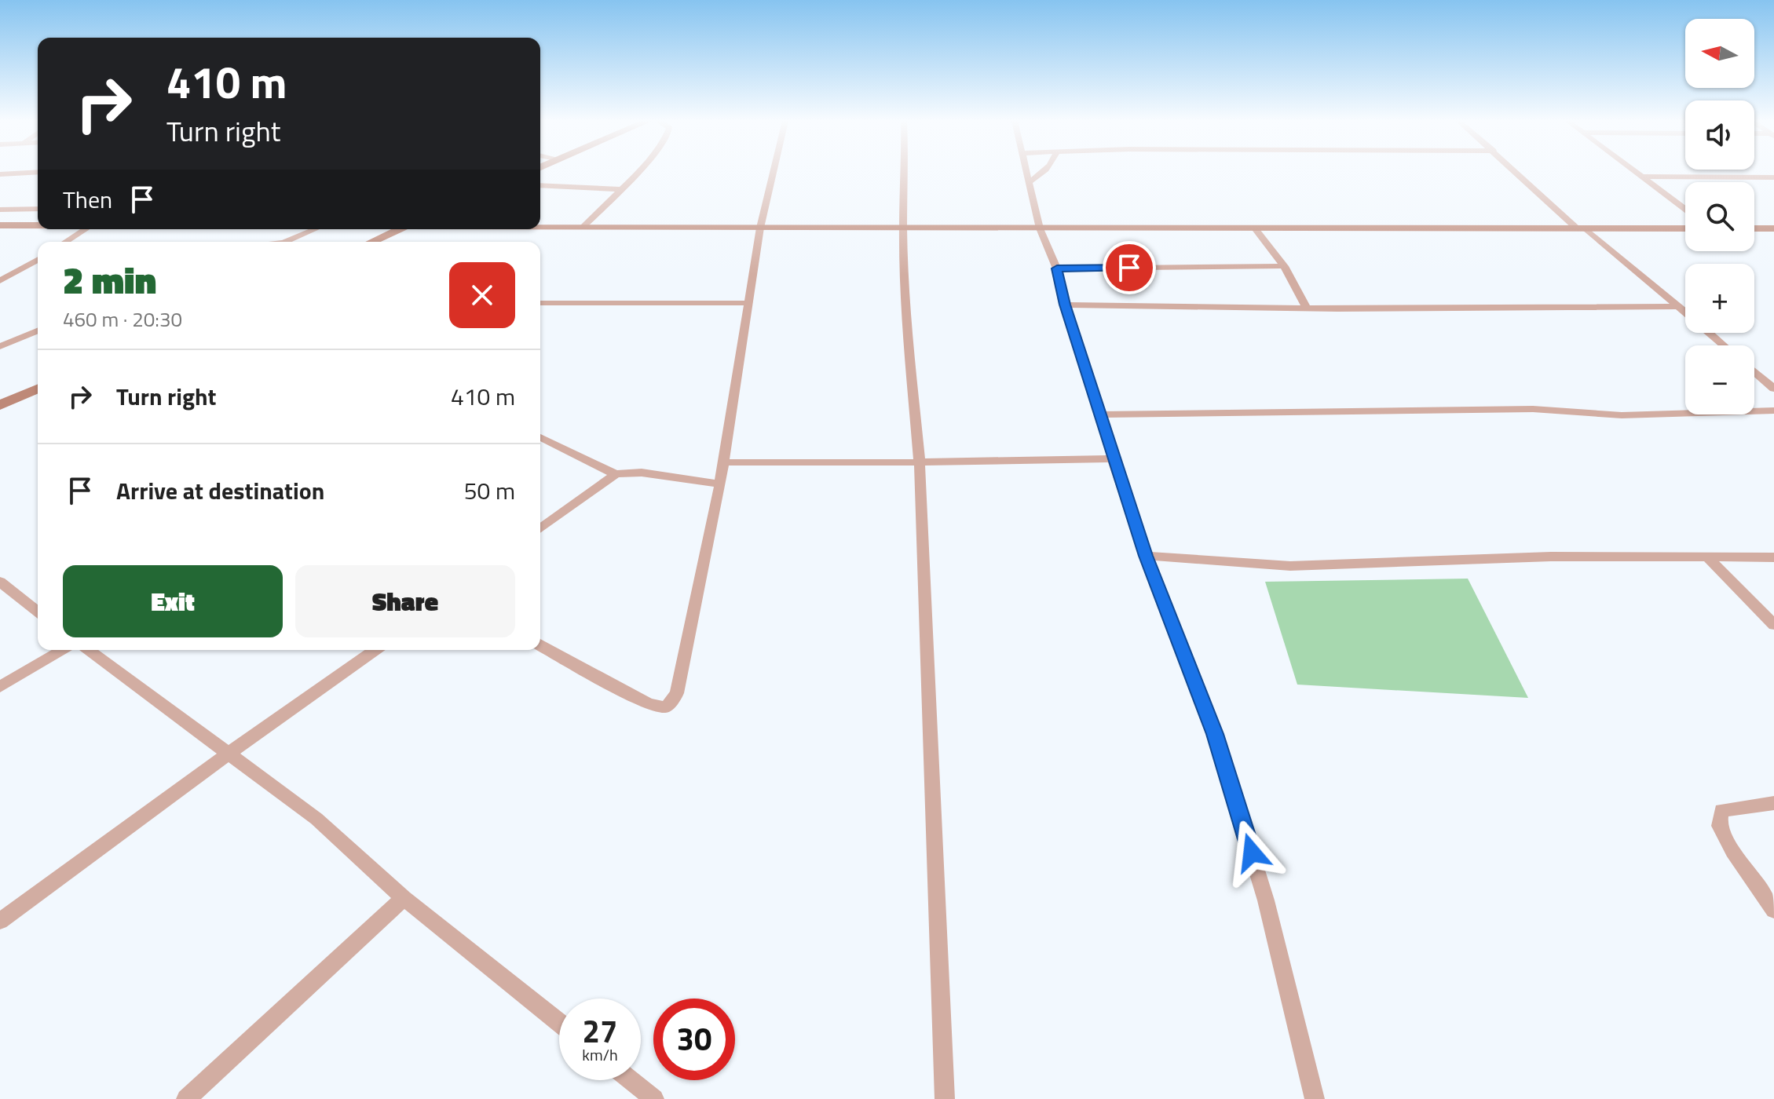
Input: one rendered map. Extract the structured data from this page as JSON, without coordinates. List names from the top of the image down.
{
  "north": "left",
  "page": {
    "map_buttons": ["+", "−"],
    "turn": ["410 m", "Turn right"],
    "then": "Then",
    "heading": ["2 min", "460 m · 20:30"],
    "list": [
      {
        "name": "Turn right",
        "value": "410 m"
      },
      {
        "name": "Arrive at destination",
        "value": "50 m"
      }
    ],
    "buttons": ["Exit", "Share"],
    "speed": "27 km/h",
    "limit": "30"
  }
}
